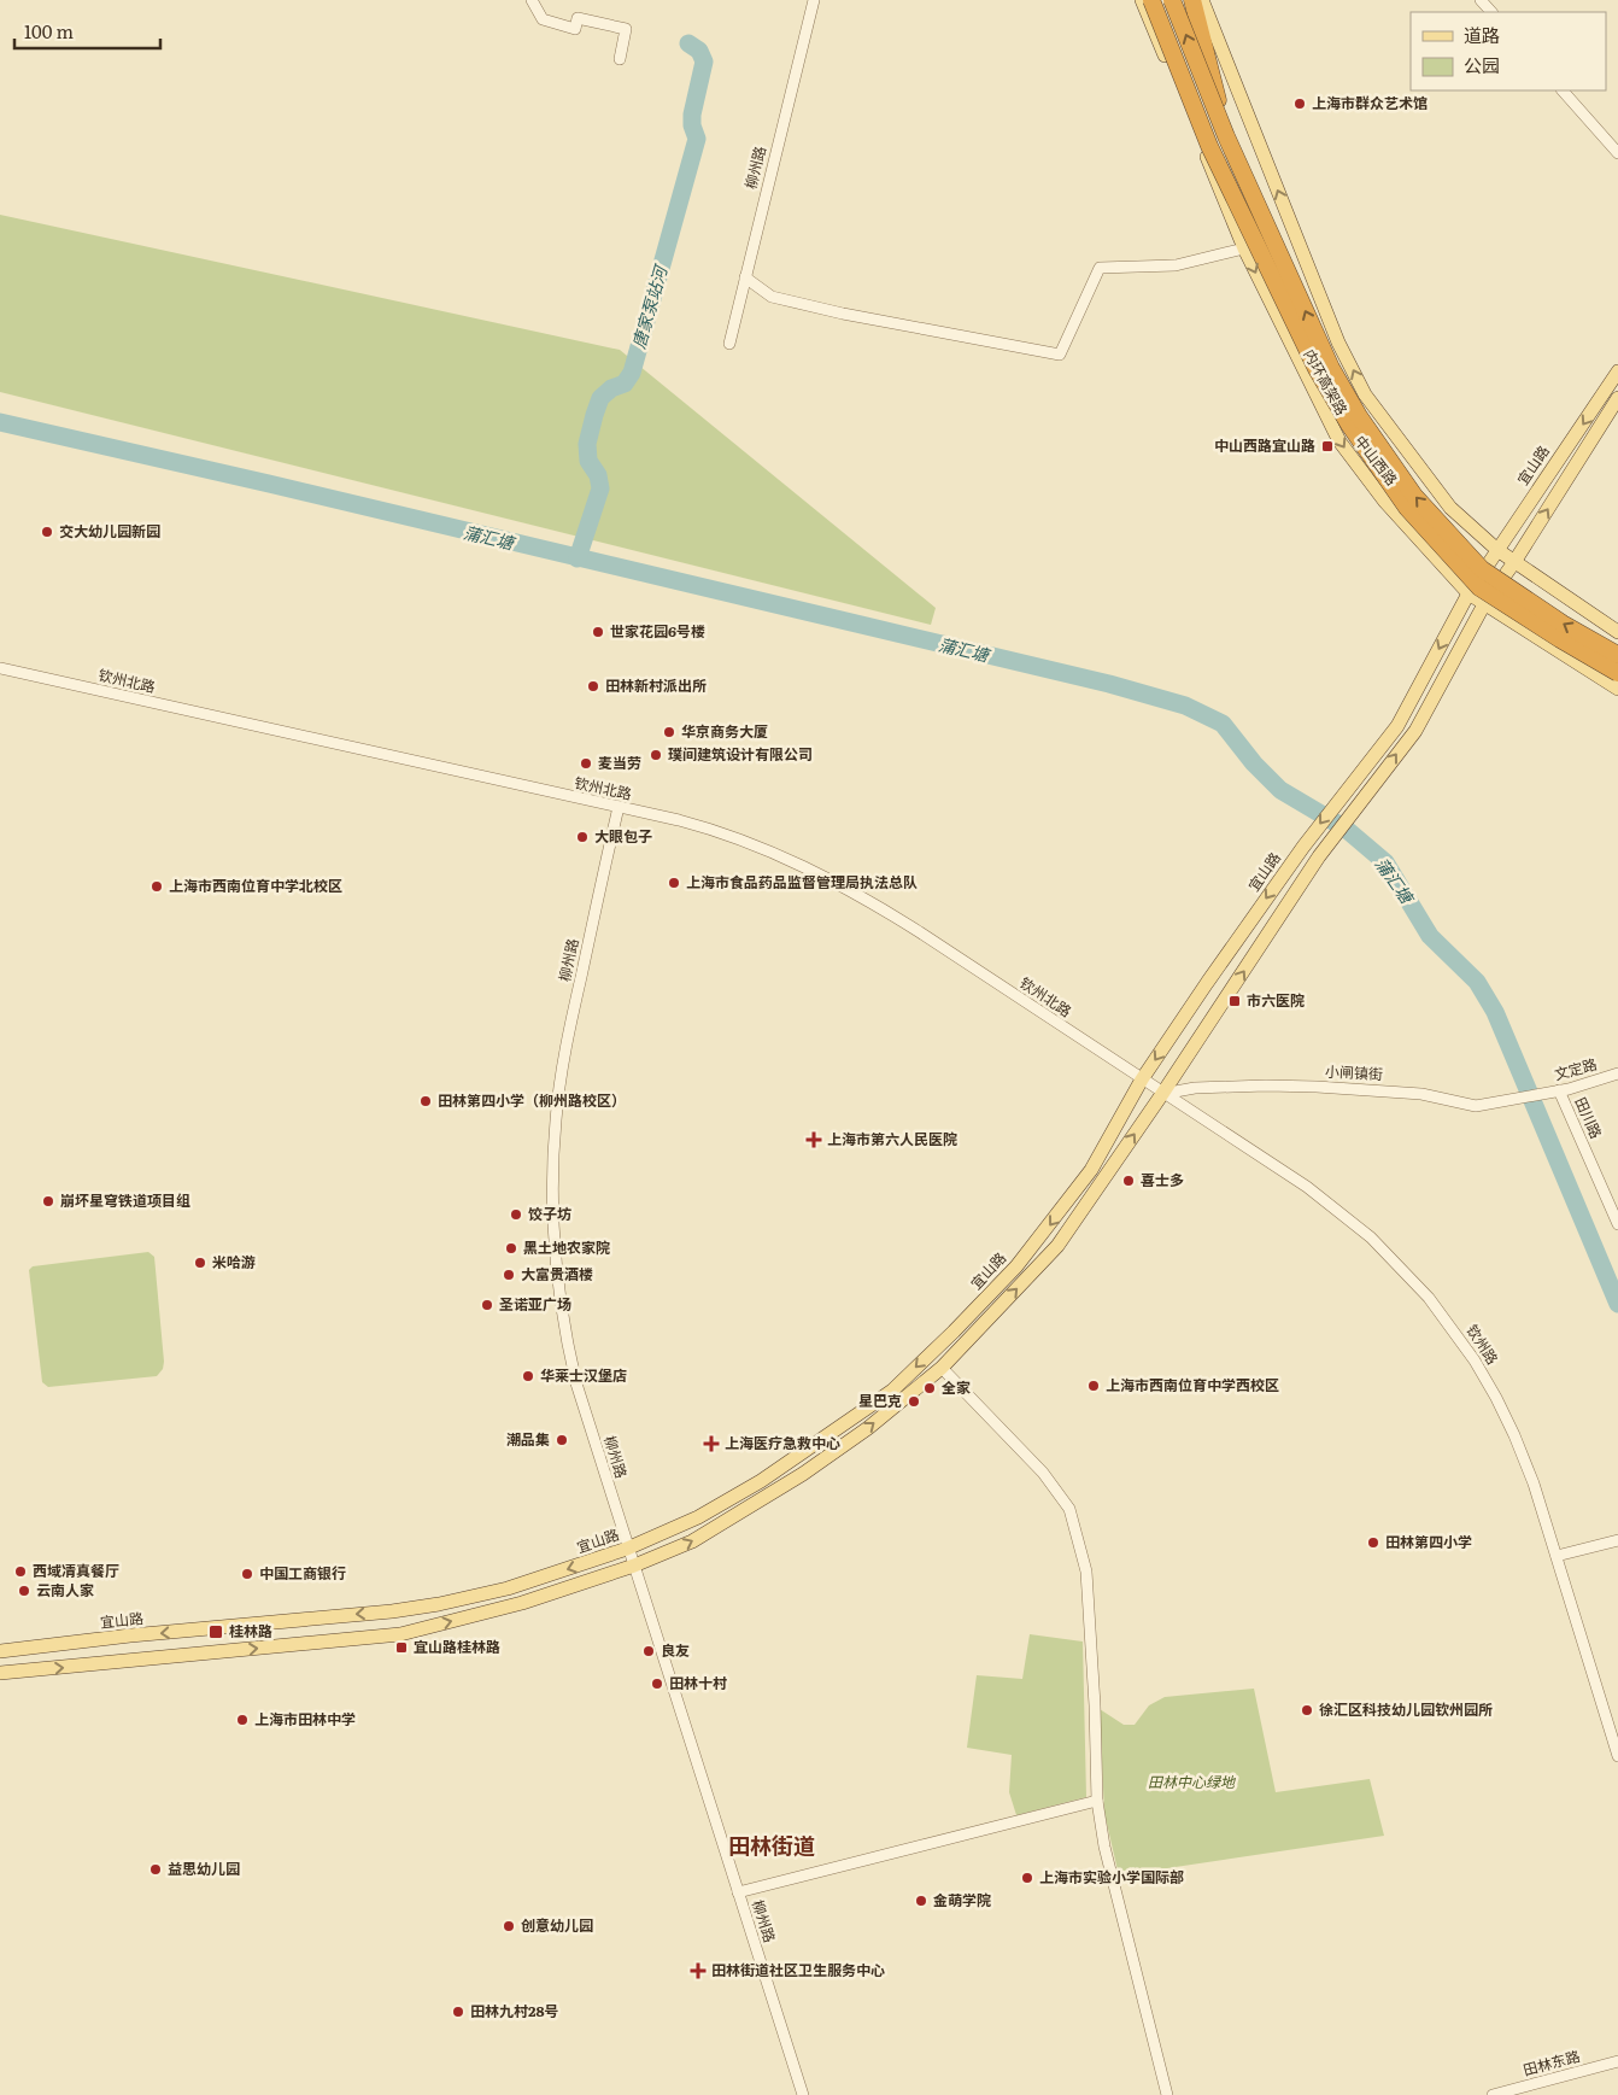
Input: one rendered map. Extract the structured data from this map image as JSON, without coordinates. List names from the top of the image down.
{
  "streets": {
    "highway": ["内环高架路"],
    "main road": ["中山西路", "宜山路"],
    "street": [
      "柳州路",
      "钦州北路",
      "文定路",
      "小闸镇街",
      "田川路",
      "钦州路",
      "田林东路"
    ]
  },
  "crossings": [
    ["柳州路", "宜山路"],
    ["柳州路", "钦州北路"],
    ["中山西路", "宜山路"],
    ["宜山路", "钦州北路"],
    ["宜山路", "钦州路"],
    ["钦州北路", "钦州路"],
    ["文定路", "小闸镇街"],
    ["文定路", "田川路"],
    ["小闸镇街", "钦州路"]
  ],
  "districts": ["田林街道"],
  "water": ["唐家泵站河", "蒲汇塘"],
  "parks": ["田林中心绿地"],
  "places": {
    "other": [
      "上海市群众艺术馆",
      "交大幼儿园新园",
      "世家花园6号楼",
      "田林新村派出所",
      "华京商务大厦",
      "璞间建筑设计有限公司",
      "麦当劳",
      "大眼包子",
      "上海市食品药品监督管理局执法总队",
      "上海市西南位育中学北校区",
      "田林第四小学（柳州路校区）",
      "喜士多",
      "崩坏星穹铁道项目组",
      "饺子坊",
      "黑土地农家院",
      "米哈游",
      "大富贵酒楼",
      "圣诺亚广场",
      "华莱士汉堡店",
      "上海市西南位育中学西校区",
      "全家",
      "星巴克",
      "潮品集",
      "田林第四小学",
      "西域凊真餐厅",
      "中国工商银行",
      "云南人家",
      "良友",
      "田林十村",
      "徐汇区科技幼儿园钦州园所",
      "上海市田林中学",
      "益思幼儿园",
      "上海市实验小学国际部",
      "金萌学院",
      "创意幼儿园",
      "田林九村28号"
    ],
    "transit": [
      "中山西路宜山路",
      "市六医院",
      "桂林路",
      "宜山路桂林路"
    ],
    "health": ["上海市第六人民医院", "上海医疗急救中心", "田林街道社区卫生服务中心"]
  },
  "legend": ["道路", "公园"],
  "scale_bar": "100 m"
}
